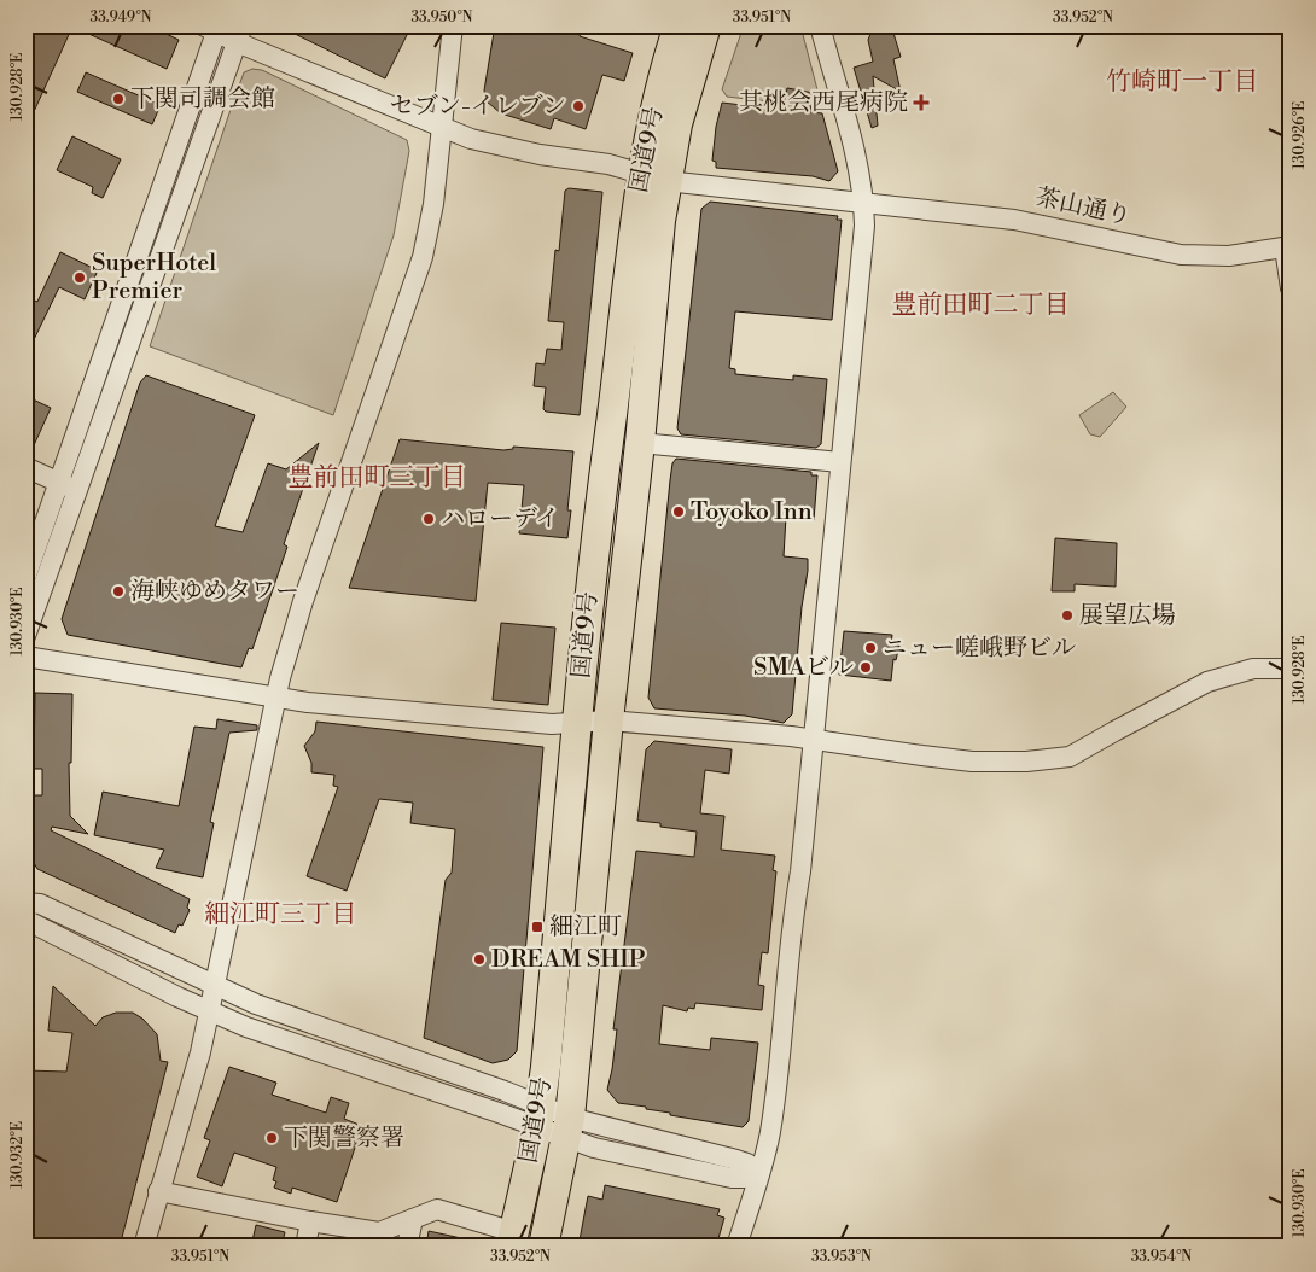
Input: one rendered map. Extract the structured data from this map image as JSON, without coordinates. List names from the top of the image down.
{
  "streets": {
    "highway": ["国道9号"],
    "street": ["茶山通り"]
  },
  "crossings": [
    ["国道9号", "茶山通り"]
  ],
  "districts": [
    "竹崎町一丁目",
    "豊前田町二丁目",
    "豊前田町三丁目",
    "細江町三丁目"
  ],
  "places": {
    "other": [
      "下関司調会館",
      "セブン-イレブン",
      "SuperHotel Premier",
      "Toyoko Inn",
      "ハローデイ",
      "海峡ゆめタワー",
      "展望広場",
      "ニュー嵯峨野ビル",
      "SMAビル",
      "DREAM SHIP",
      "下関警察署"
    ],
    "health": ["其桃会西尾病院"],
    "transit": ["細江町"]
  },
  "coordinates": [
    "33.949°N",
    "33.950°N",
    "33.951°N",
    "33.952°N",
    "130.928°E",
    "130.926°E",
    "130.930°E",
    "130.932°E",
    "33.953°N",
    "33.954°N"
  ]
}
